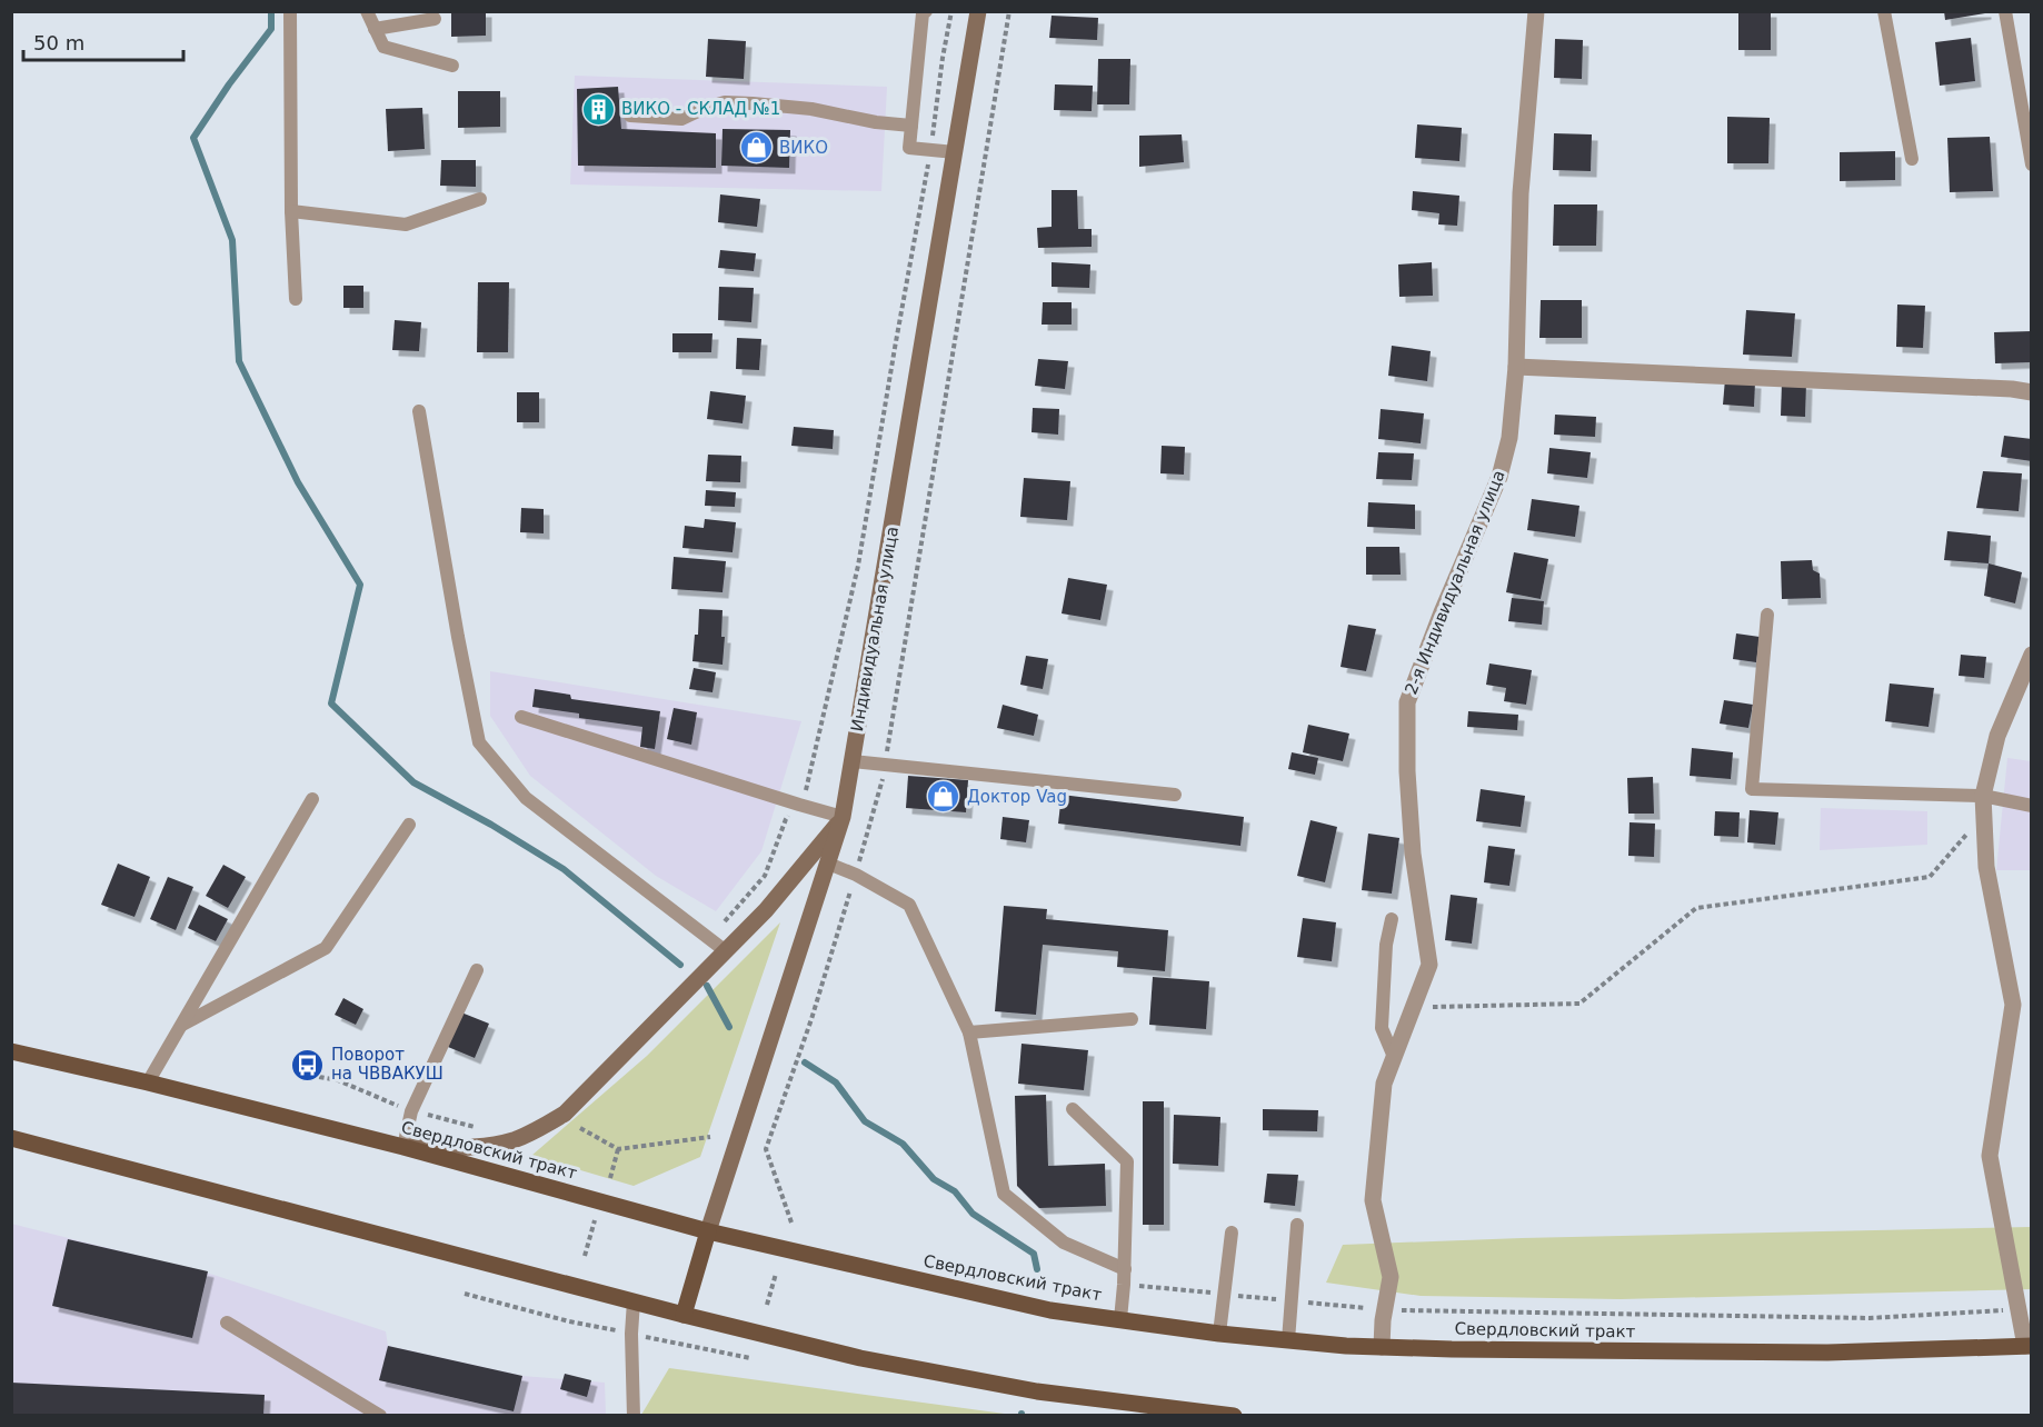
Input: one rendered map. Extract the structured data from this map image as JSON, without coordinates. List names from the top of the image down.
{
  "streets": {
    "main road": ["Индивидуальная улица", "Свердловский тракт"],
    "street": ["2-я Индивидуальная улица"]
  },
  "crossings": [
    ["2-я Индивидуальная улица", "Свердловский тракт"],
    ["Индивидуальная улица", "Свердловский тракт"]
  ],
  "places": {
    "building": ["ВИКО - СКЛАД №1"],
    "shop": ["ВИКО", "Доктор Vag"],
    "bus stop": ["Поворот на ЧВВАКУШ"]
  },
  "scale_bar": "50 m"
}
